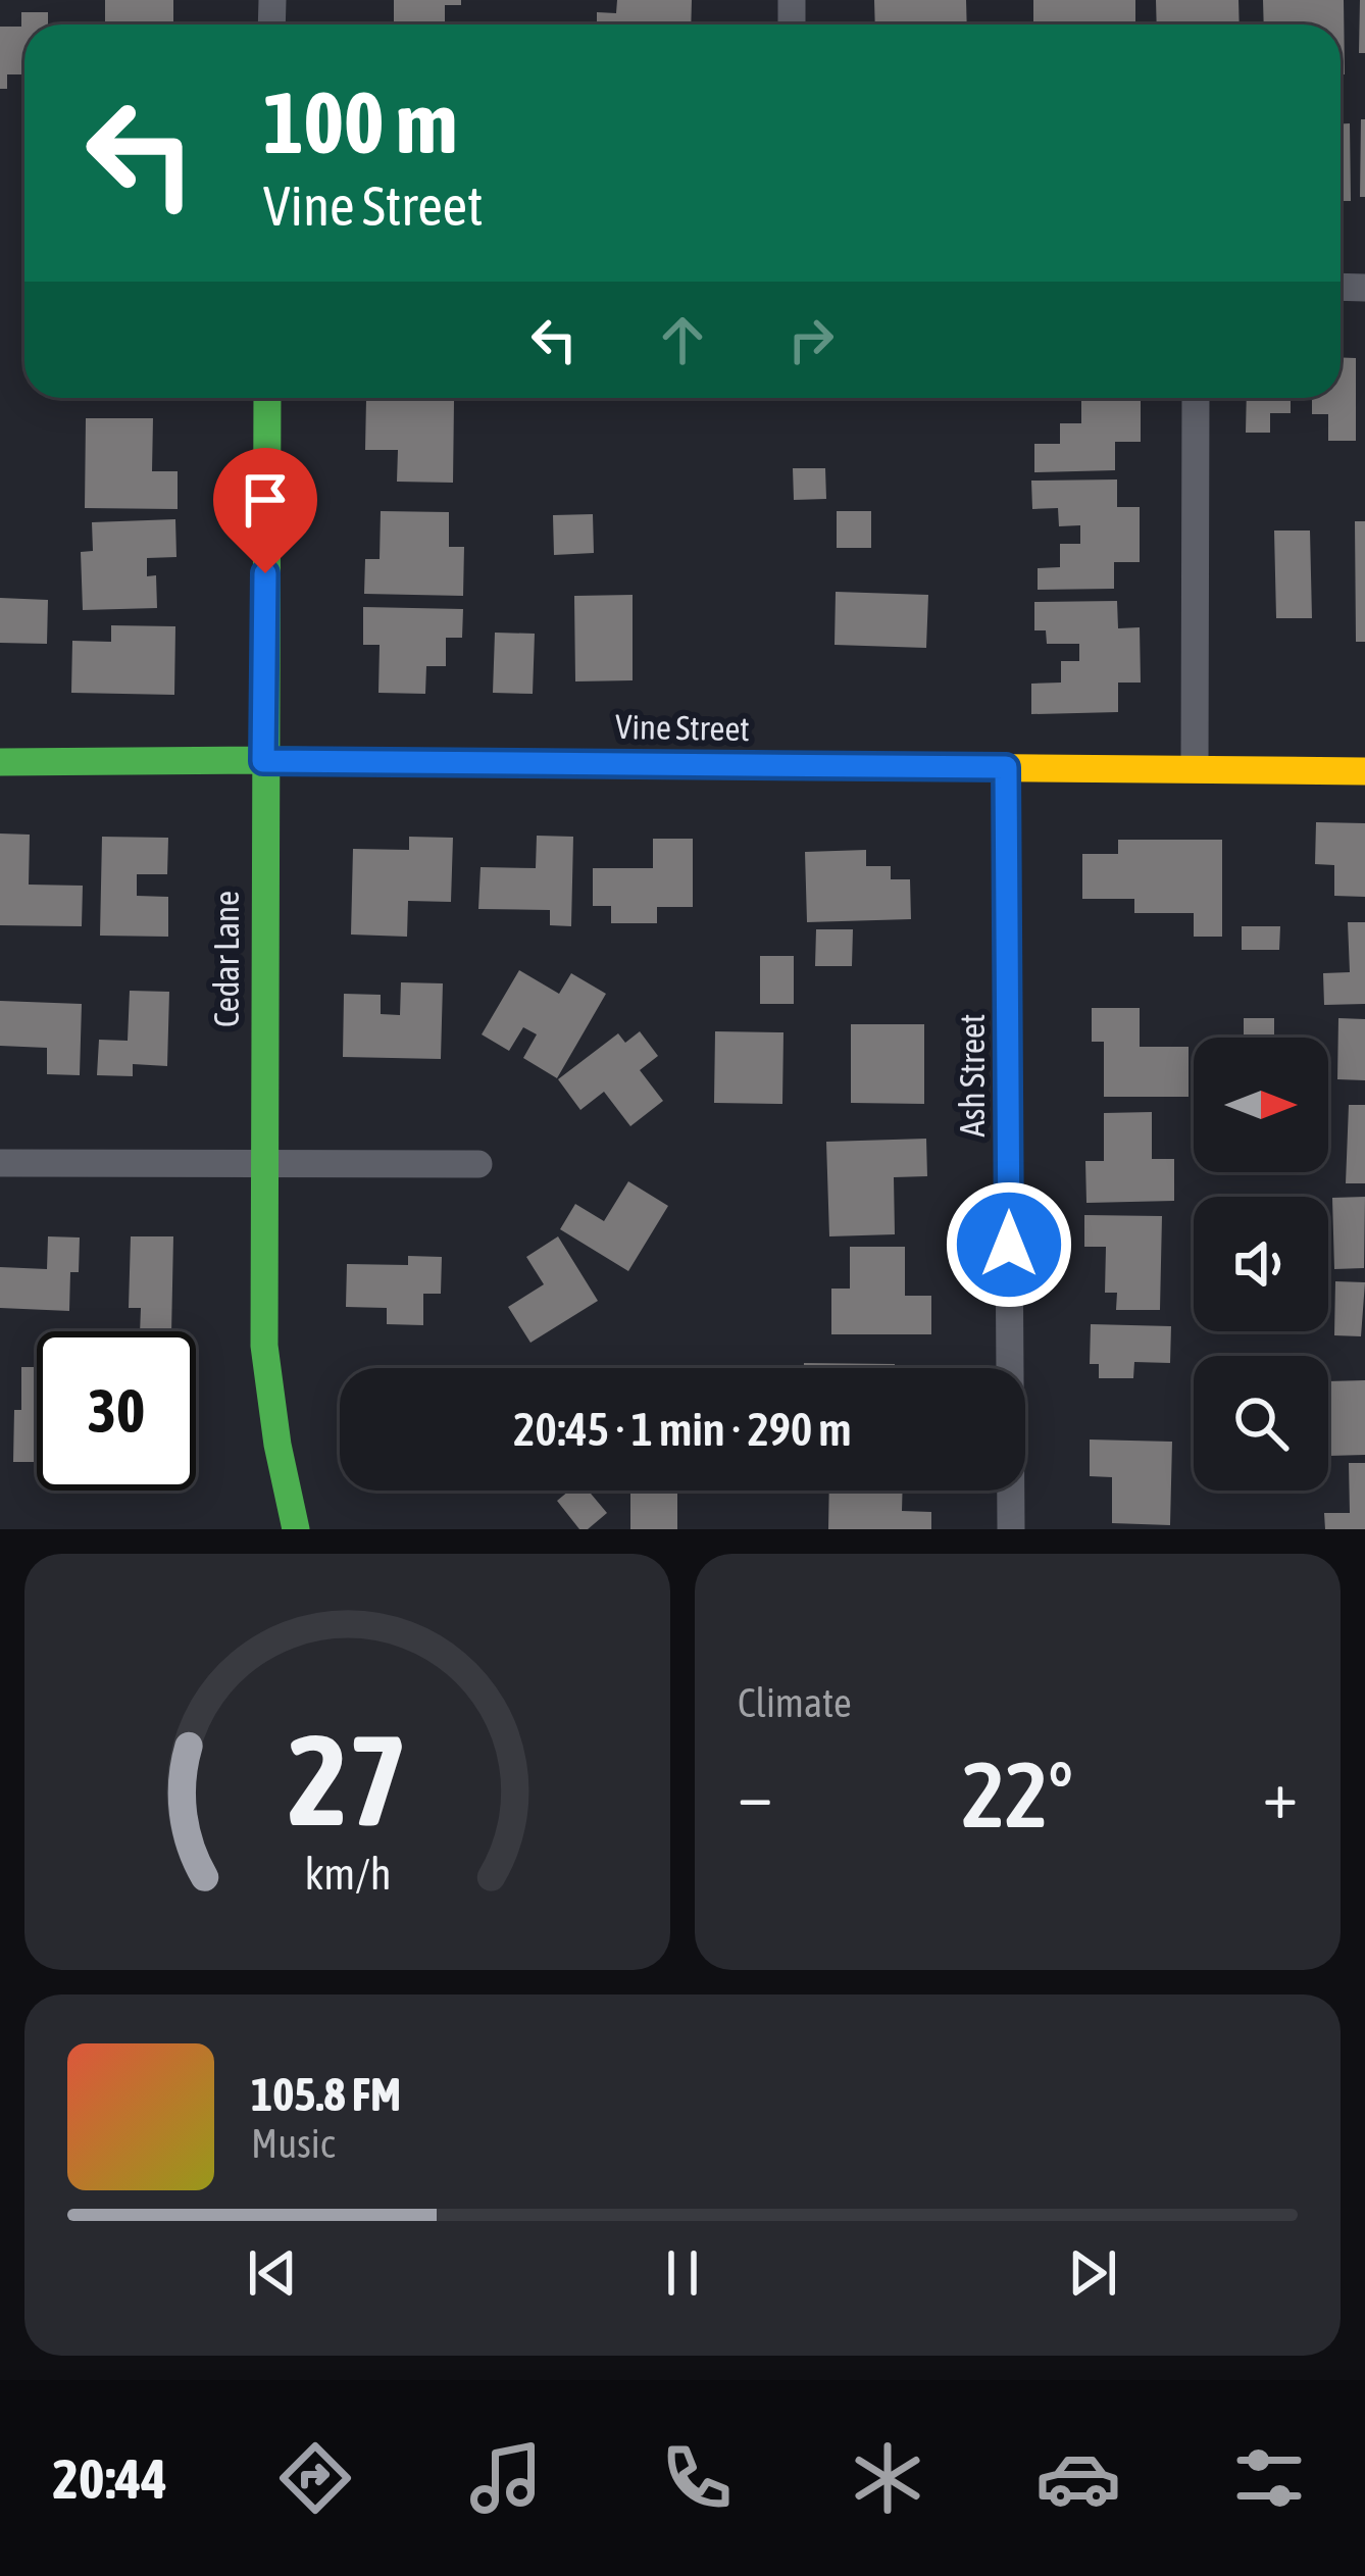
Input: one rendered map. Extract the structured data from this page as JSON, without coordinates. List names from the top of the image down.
{
  "streets": {
    "street": ["Vine Street", "Cedar Lane", "Ash Street"]
  },
  "crossings": [
    ["Vine Street", "Cedar Lane"],
    ["Vine Street", "Ash Street"]
  ],
  "north": "right",
  "page": {
    "turn": ["100 m", "Vine Street"],
    "limit": "30",
    "trip": "20:45 · 1 min · 290 m",
    "tile": "Climate",
    "heat": ["−", "22°", "+"],
    "song": ["105.8 FM", "Music"],
    "tabs": "20:44",
    "gauge": ["27", "km/h"]
  }
}
